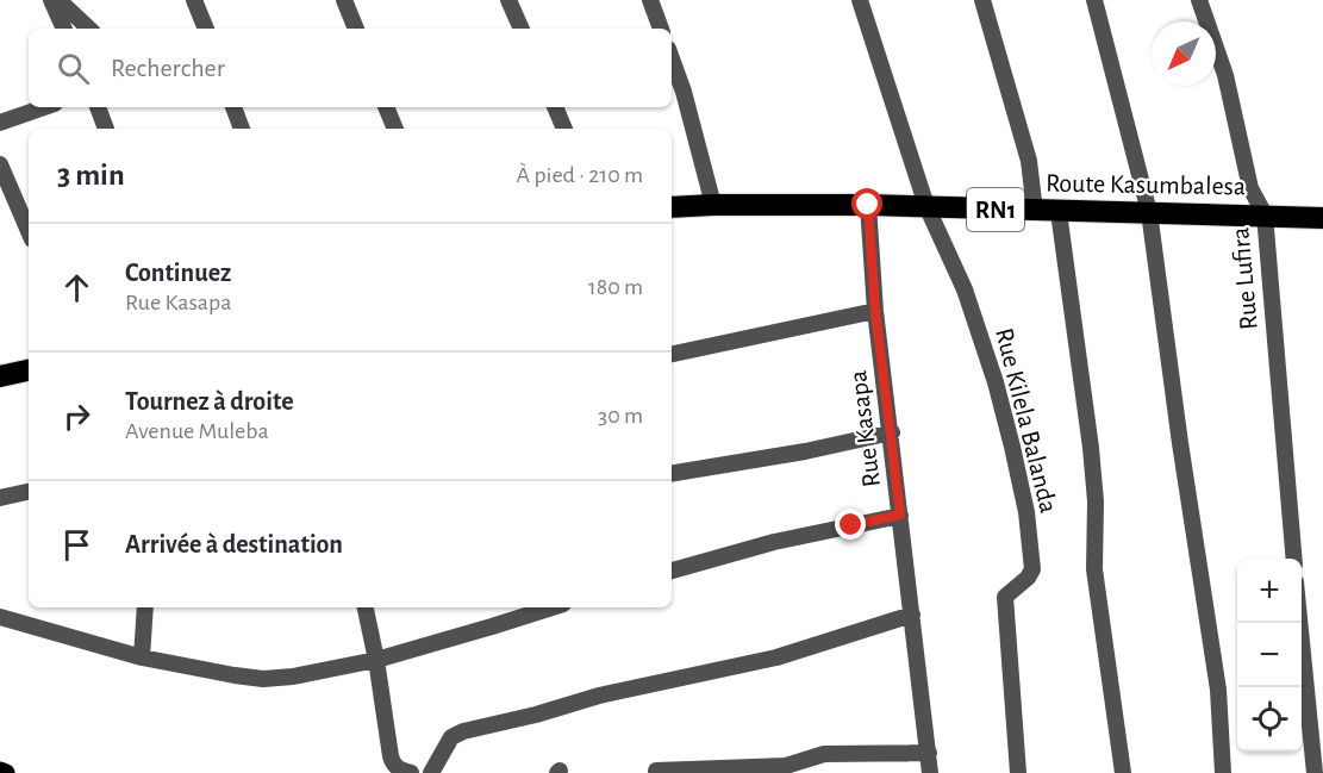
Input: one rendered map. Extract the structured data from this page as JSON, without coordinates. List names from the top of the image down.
{
  "streets": {
    "highway": ["Route Kasumbalesa", "RN1"],
    "street": ["Rue Lufira", "Rue Kilela Balanda", "Rue Kasapa"]
  },
  "crossings": [
    ["Route Kasumbalesa", "Rue Lufira"],
    ["Route Kasumbalesa", "Rue Kilela Balanda"],
    ["Route Kasumbalesa", "Rue Kasapa"]
  ],
  "north": "bottom left",
  "page": {
    "search": "Rechercher",
    "heading": ["3 min", "À pied · 210 m"],
    "list": [
      ["Continuez", "Rue Kasapa", "180 m"],
      ["Tournez à droite", "Avenue Muleba", "30 m"],
      "Arrivée à destination"
    ],
    "map_buttons": ["+", "−"]
  }
}
